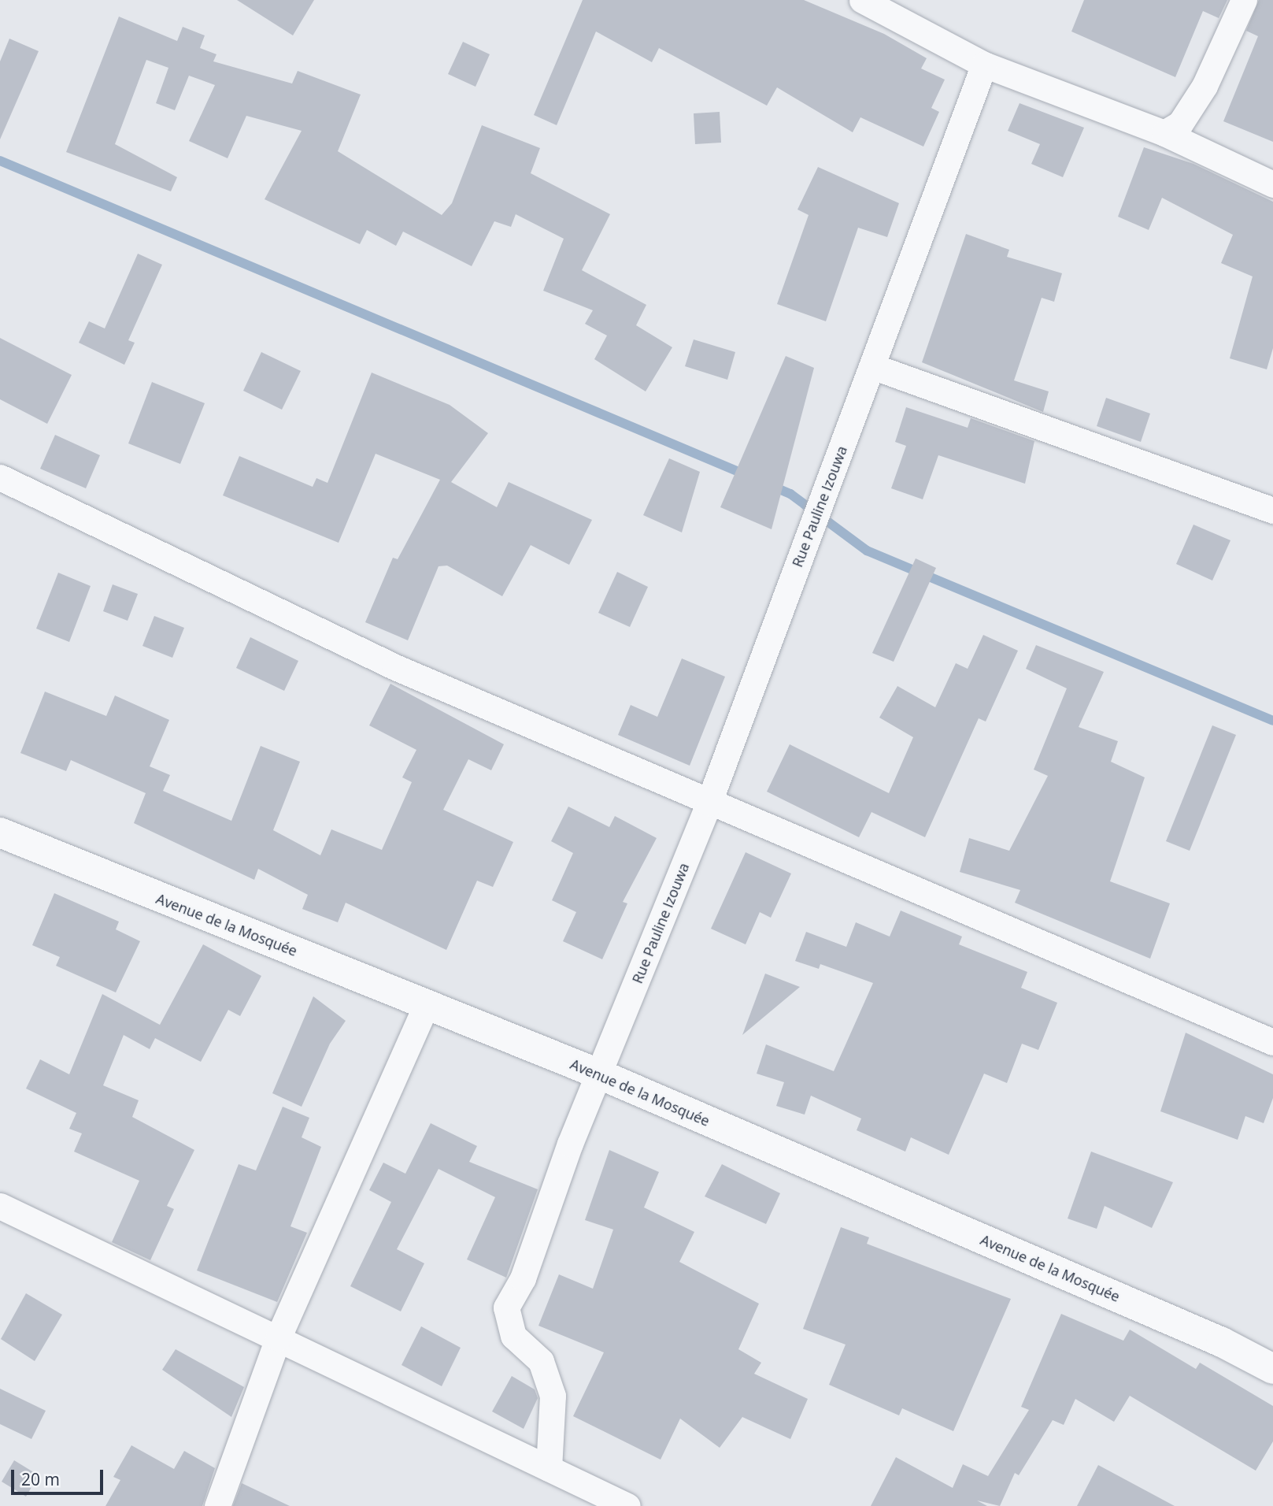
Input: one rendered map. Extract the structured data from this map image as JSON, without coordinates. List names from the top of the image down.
{
  "streets": {
    "street": ["Rue Pauline Izouwa", "Avenue de la Mosquée"]
  },
  "crossings": [
    ["Rue Pauline Izouwa", "Avenue de la Mosquée"]
  ],
  "scale_bar": "20 m"
}
